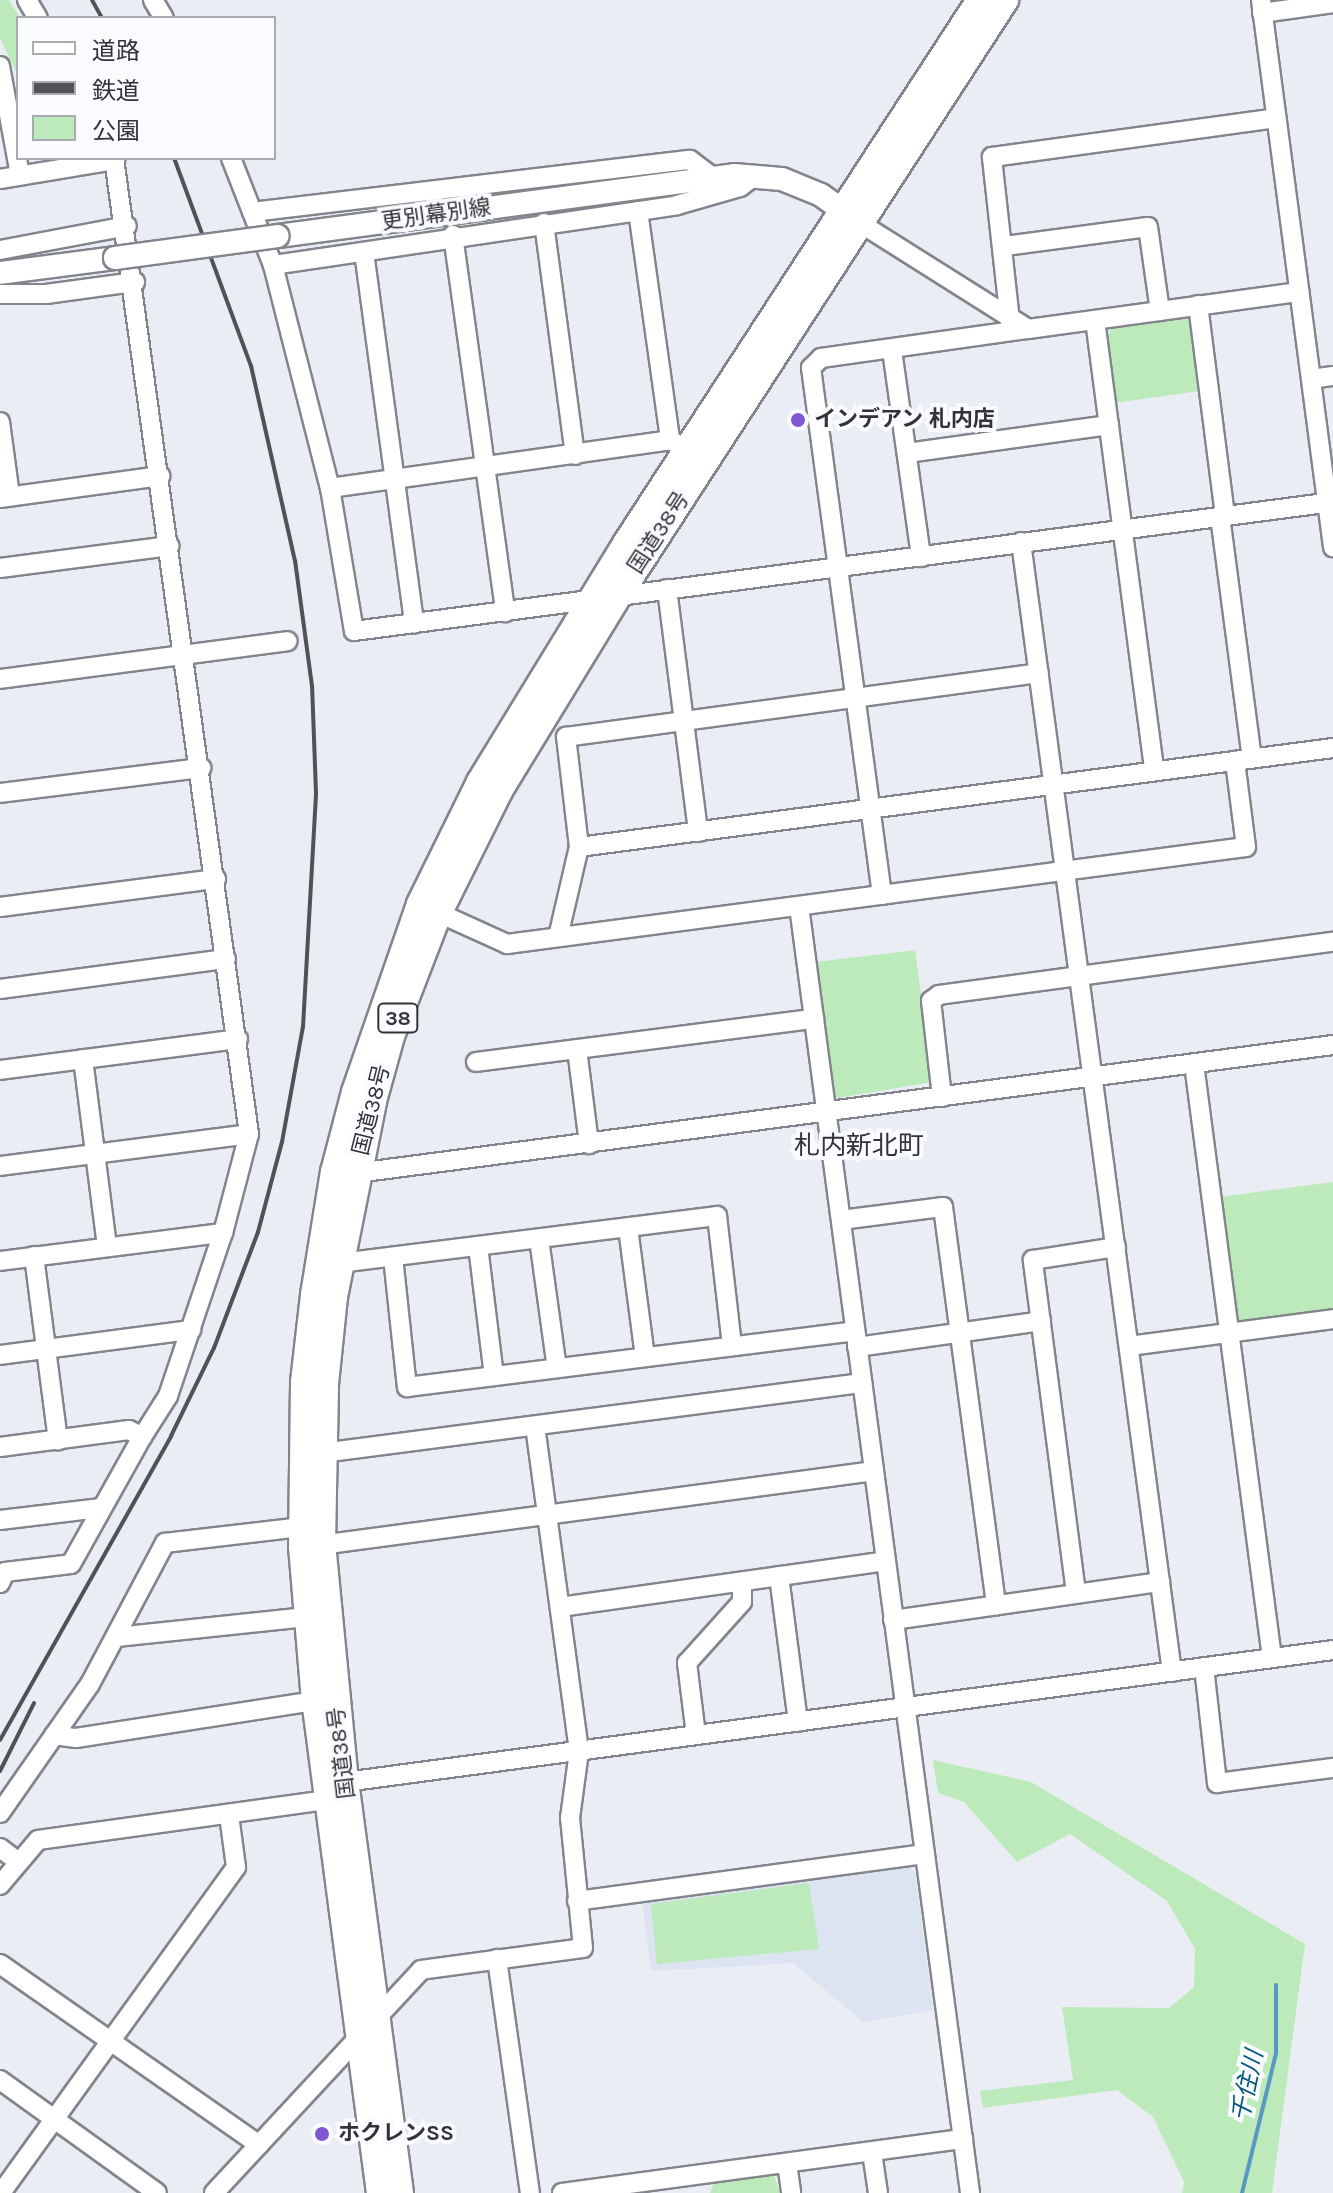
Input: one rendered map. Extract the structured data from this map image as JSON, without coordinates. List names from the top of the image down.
{
  "streets": {
    "highway": ["国道38号", "38"],
    "main road": ["更別幕別線"]
  },
  "crossings": [
    ["更別幕別線", "国道38号"]
  ],
  "districts": ["札内新北町"],
  "water": ["千住川"],
  "places": ["インデアン 札内店", "ホクレンSS"],
  "legend": ["道路", "鉄道", "公園"]
}
